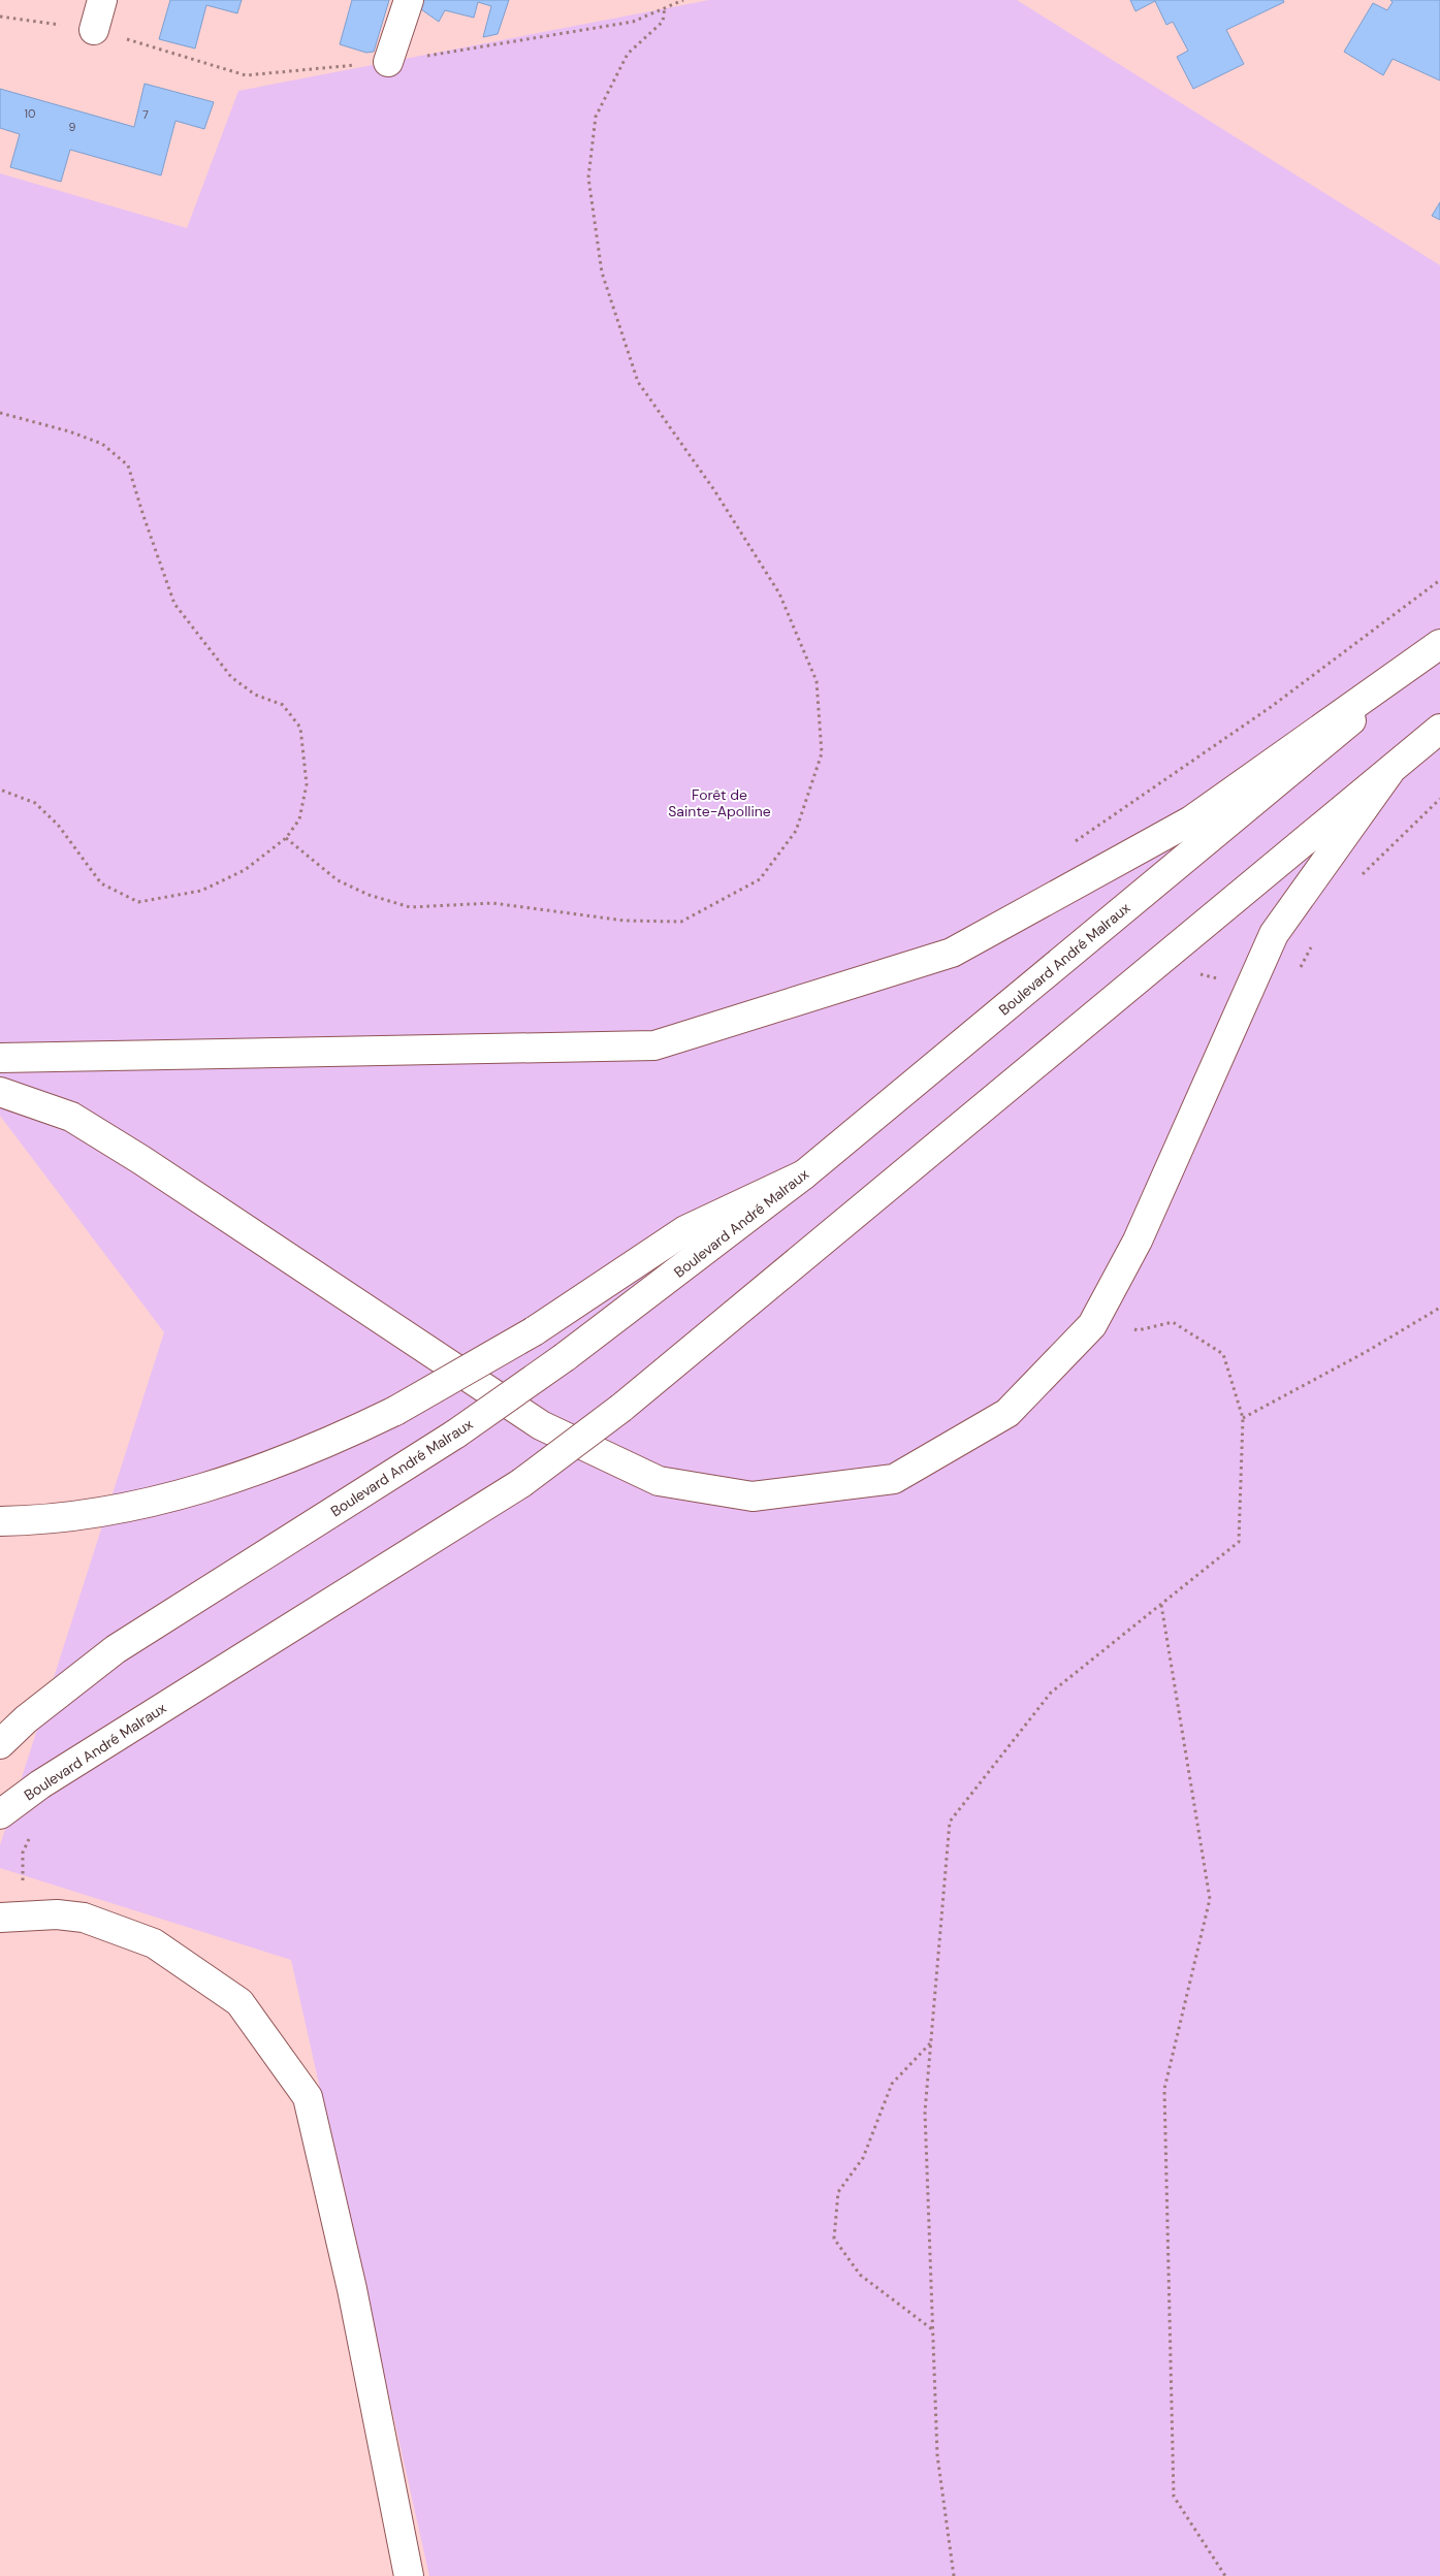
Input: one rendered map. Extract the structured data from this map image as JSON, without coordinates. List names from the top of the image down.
{
  "streets": {
    "main road": ["Boulevard André Malraux"]
  },
  "parks": ["Forêt de Sainte-Apolline"],
  "house_numbers": ["10", "7", "9"]
}
